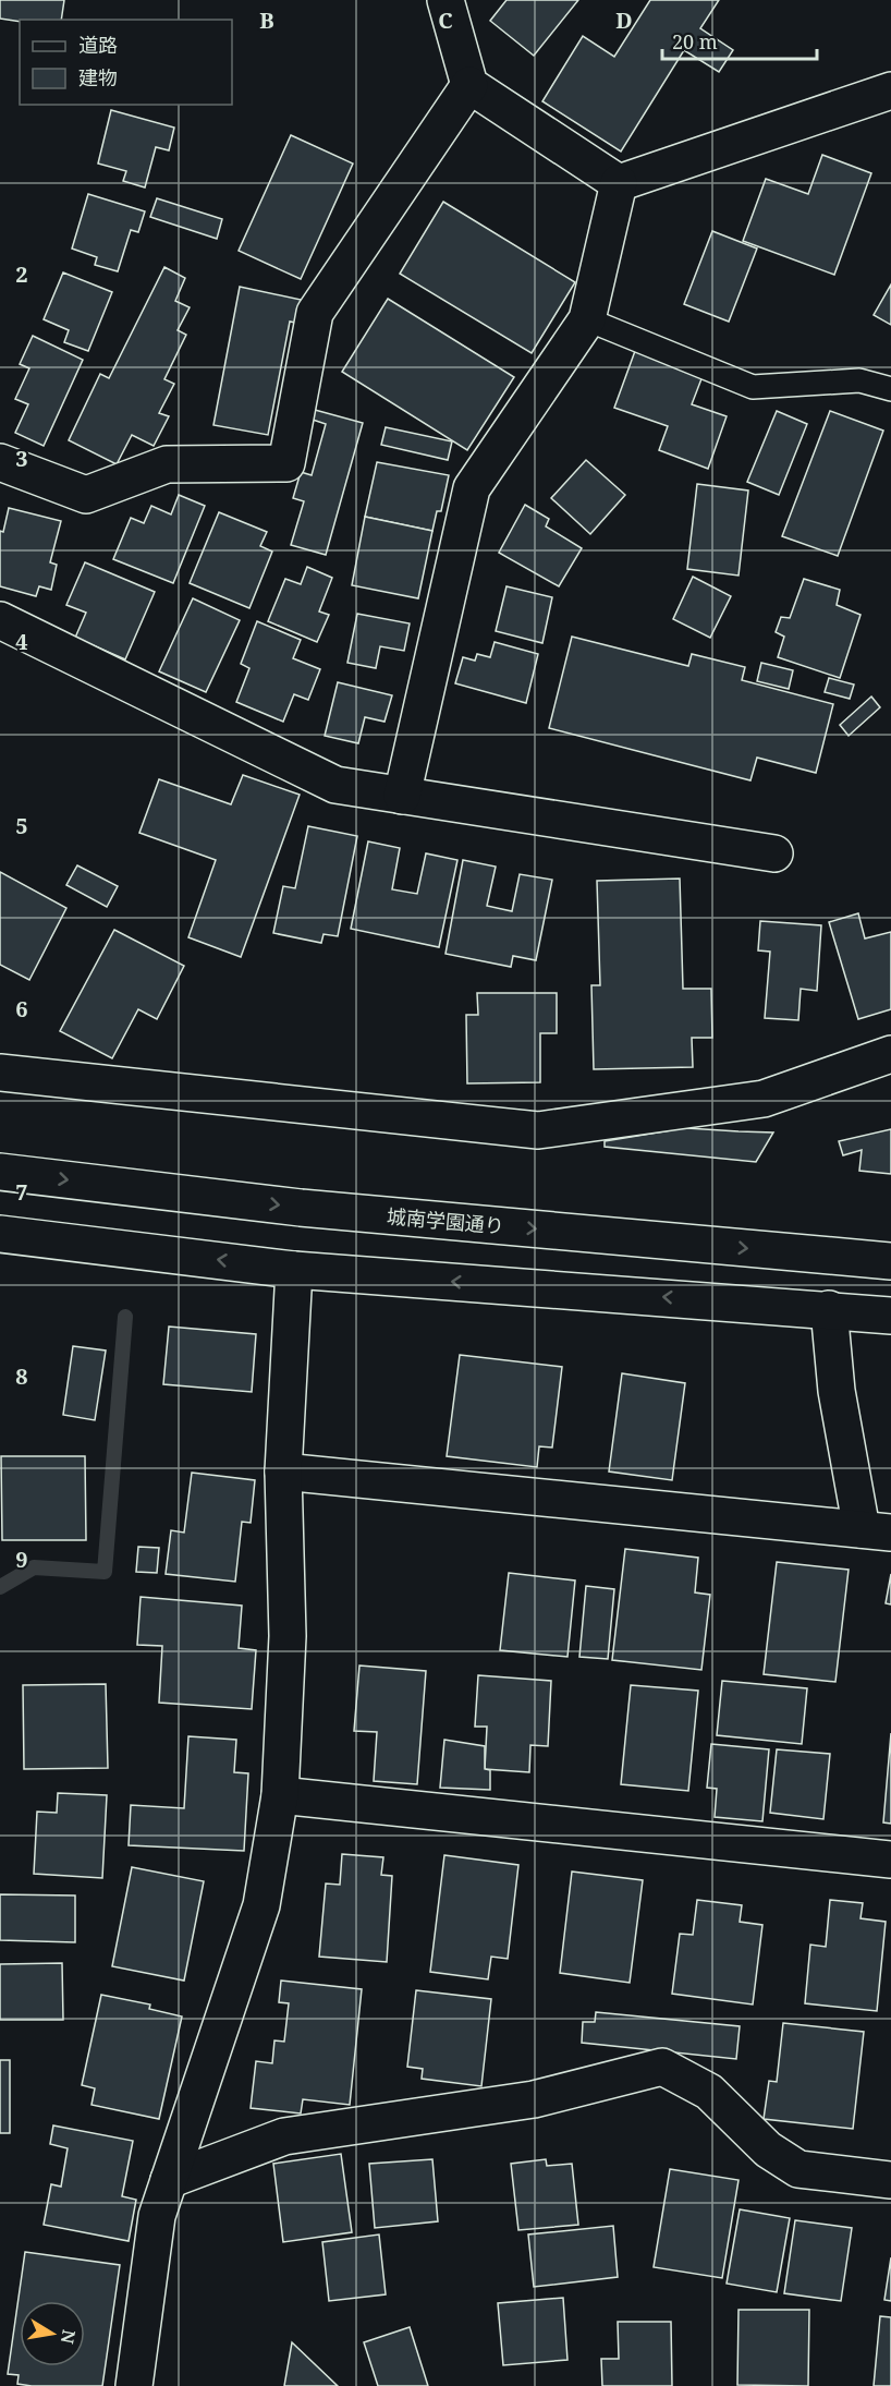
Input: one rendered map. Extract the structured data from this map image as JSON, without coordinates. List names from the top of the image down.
{
  "streets": {
    "street": ["城南学園通り"]
  },
  "legend": ["道路", "建物"],
  "scale_bar": "20 m",
  "north": "right",
  "grid": {
    "columns": ["B", "C", "D"],
    "rows": [
      "2",
      "3",
      "4",
      "5",
      "6",
      "7",
      "8",
      "9"
    ]
  }
}
